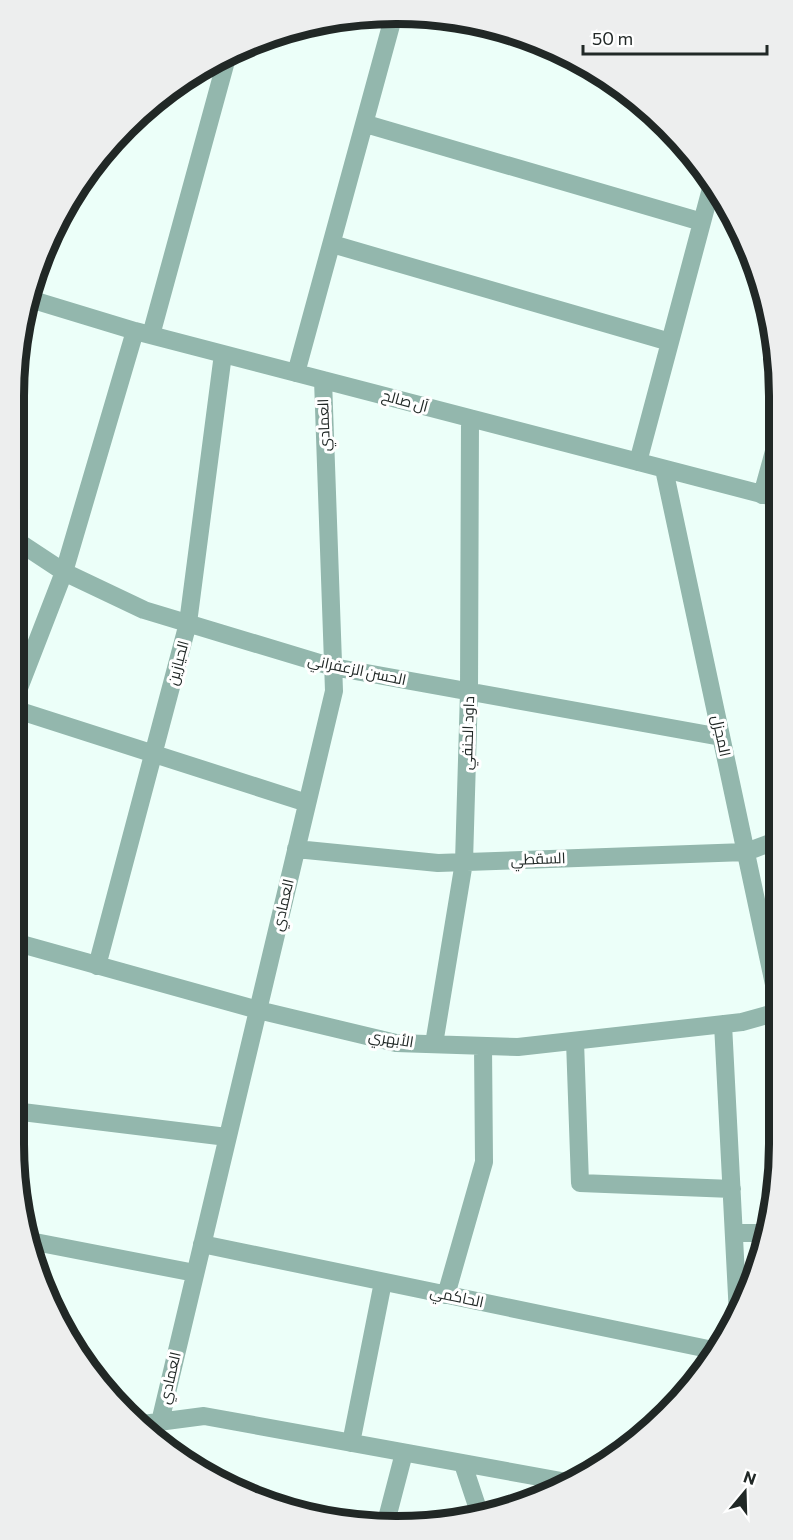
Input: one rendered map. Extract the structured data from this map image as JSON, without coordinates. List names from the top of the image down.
{
  "streets": {
    "street": [
      "آل صالح",
      "العمادي",
      "الحيازين",
      "الحسن الزعفراني",
      "داود الحنفي",
      "المجزل",
      "السقطي",
      "الأبهري",
      "الحاكمي"
    ]
  },
  "crossings": [
    ["آل صالح", "العمادي"],
    ["آل صالح", "الحيازين"],
    ["آل صالح", "داود الحنفي"],
    ["آل صالح", "المجزل"],
    ["العمادي", "الحسن الزعفراني"],
    ["العمادي", "السقطي"],
    ["العمادي", "الأبهري"],
    ["العمادي", "الحاكمي"],
    ["الحيازين", "الحسن الزعفراني"],
    ["الحيازين", "الأبهري"],
    ["الحسن الزعفراني", "داود الحنفي"],
    ["الحسن الزعفراني", "المجزل"],
    ["داود الحنفي", "السقطي"],
    ["داود الحنفي", "الأبهري"],
    ["المجزل", "السقطي"]
  ],
  "scale_bar": "50 m",
  "north": "top"
}
